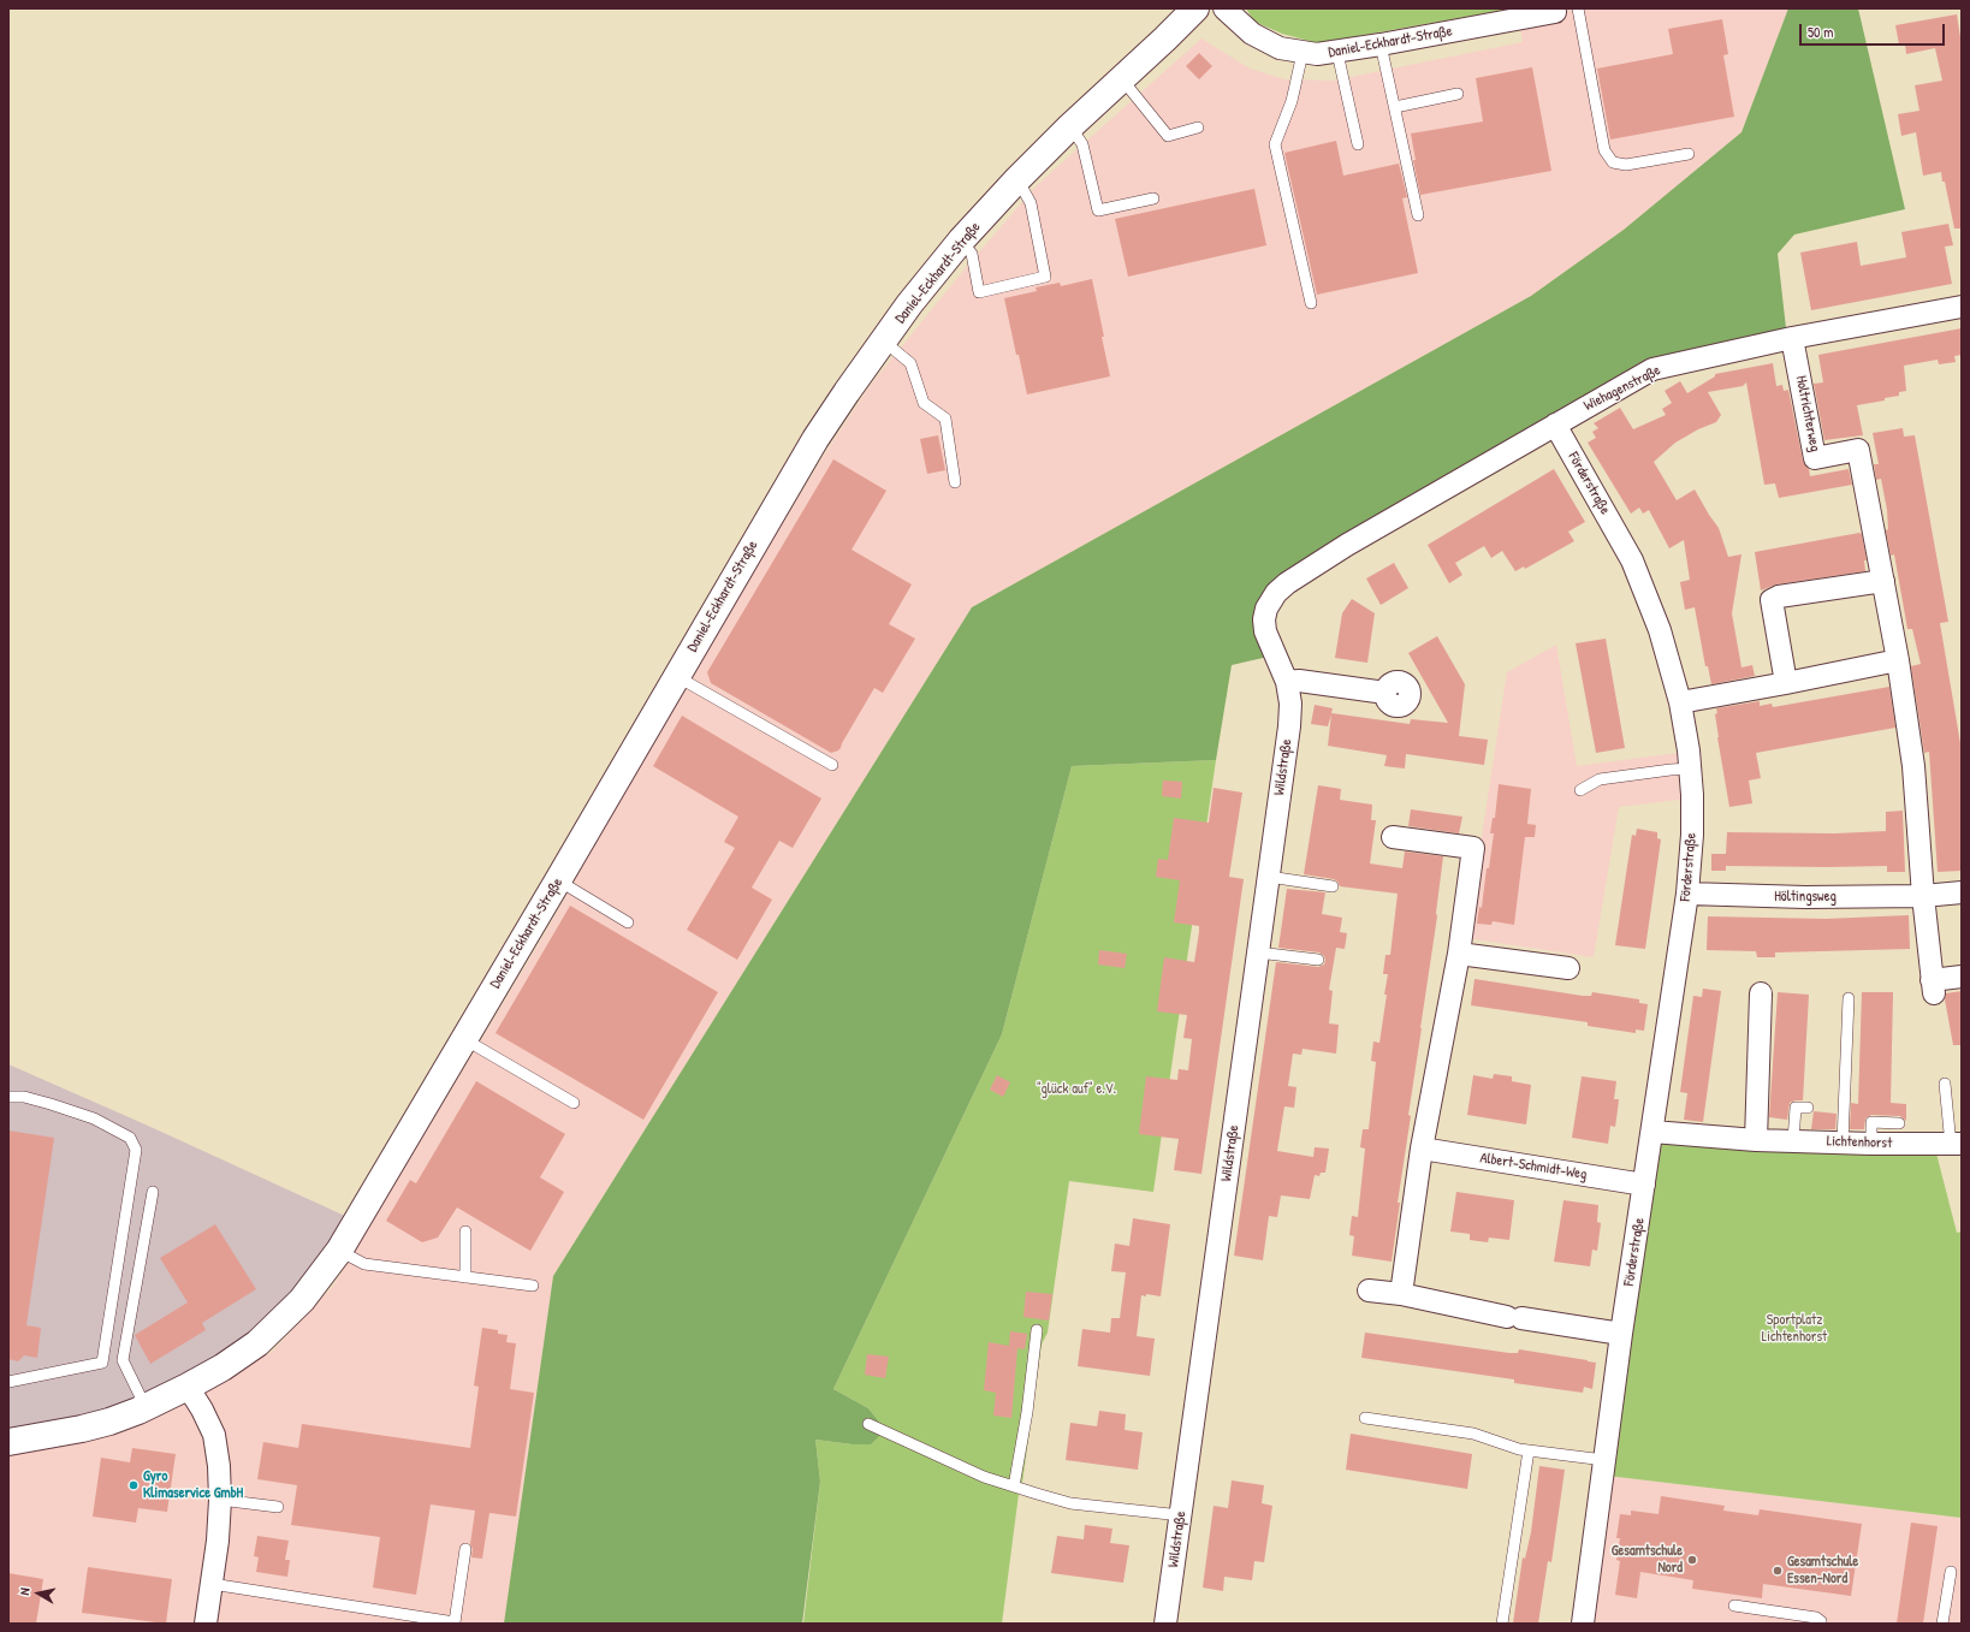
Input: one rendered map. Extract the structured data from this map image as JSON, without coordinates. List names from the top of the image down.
{
  "streets": {
    "street": [
      "Daniel-Eckhardt-Straße",
      "Wiehagenstraße",
      "Holtrichterweg",
      "Förderstraße",
      "Wildstraße",
      "Höltingsweg",
      "Lichtenhorst",
      "Albert-Schmidt-Weg"
    ]
  },
  "crossings": [
    ["Wiehagenstraße", "Holtrichterweg"],
    ["Wiehagenstraße", "Förderstraße"],
    ["Wiehagenstraße", "Wildstraße"],
    ["Holtrichterweg", "Höltingsweg"],
    ["Förderstraße", "Höltingsweg"],
    ["Förderstraße", "Lichtenhorst"],
    ["Förderstraße", "Albert-Schmidt-Weg"]
  ],
  "parks": ["\"glück auf\" e.V.", "Sportplatz Lichtenhorst"],
  "places": ["Gyro Klimaservice GmbH", "Gesamtschule Nord", "Gesamtschule Essen-Nord"],
  "scale_bar": "50 m",
  "north": "left"
}
